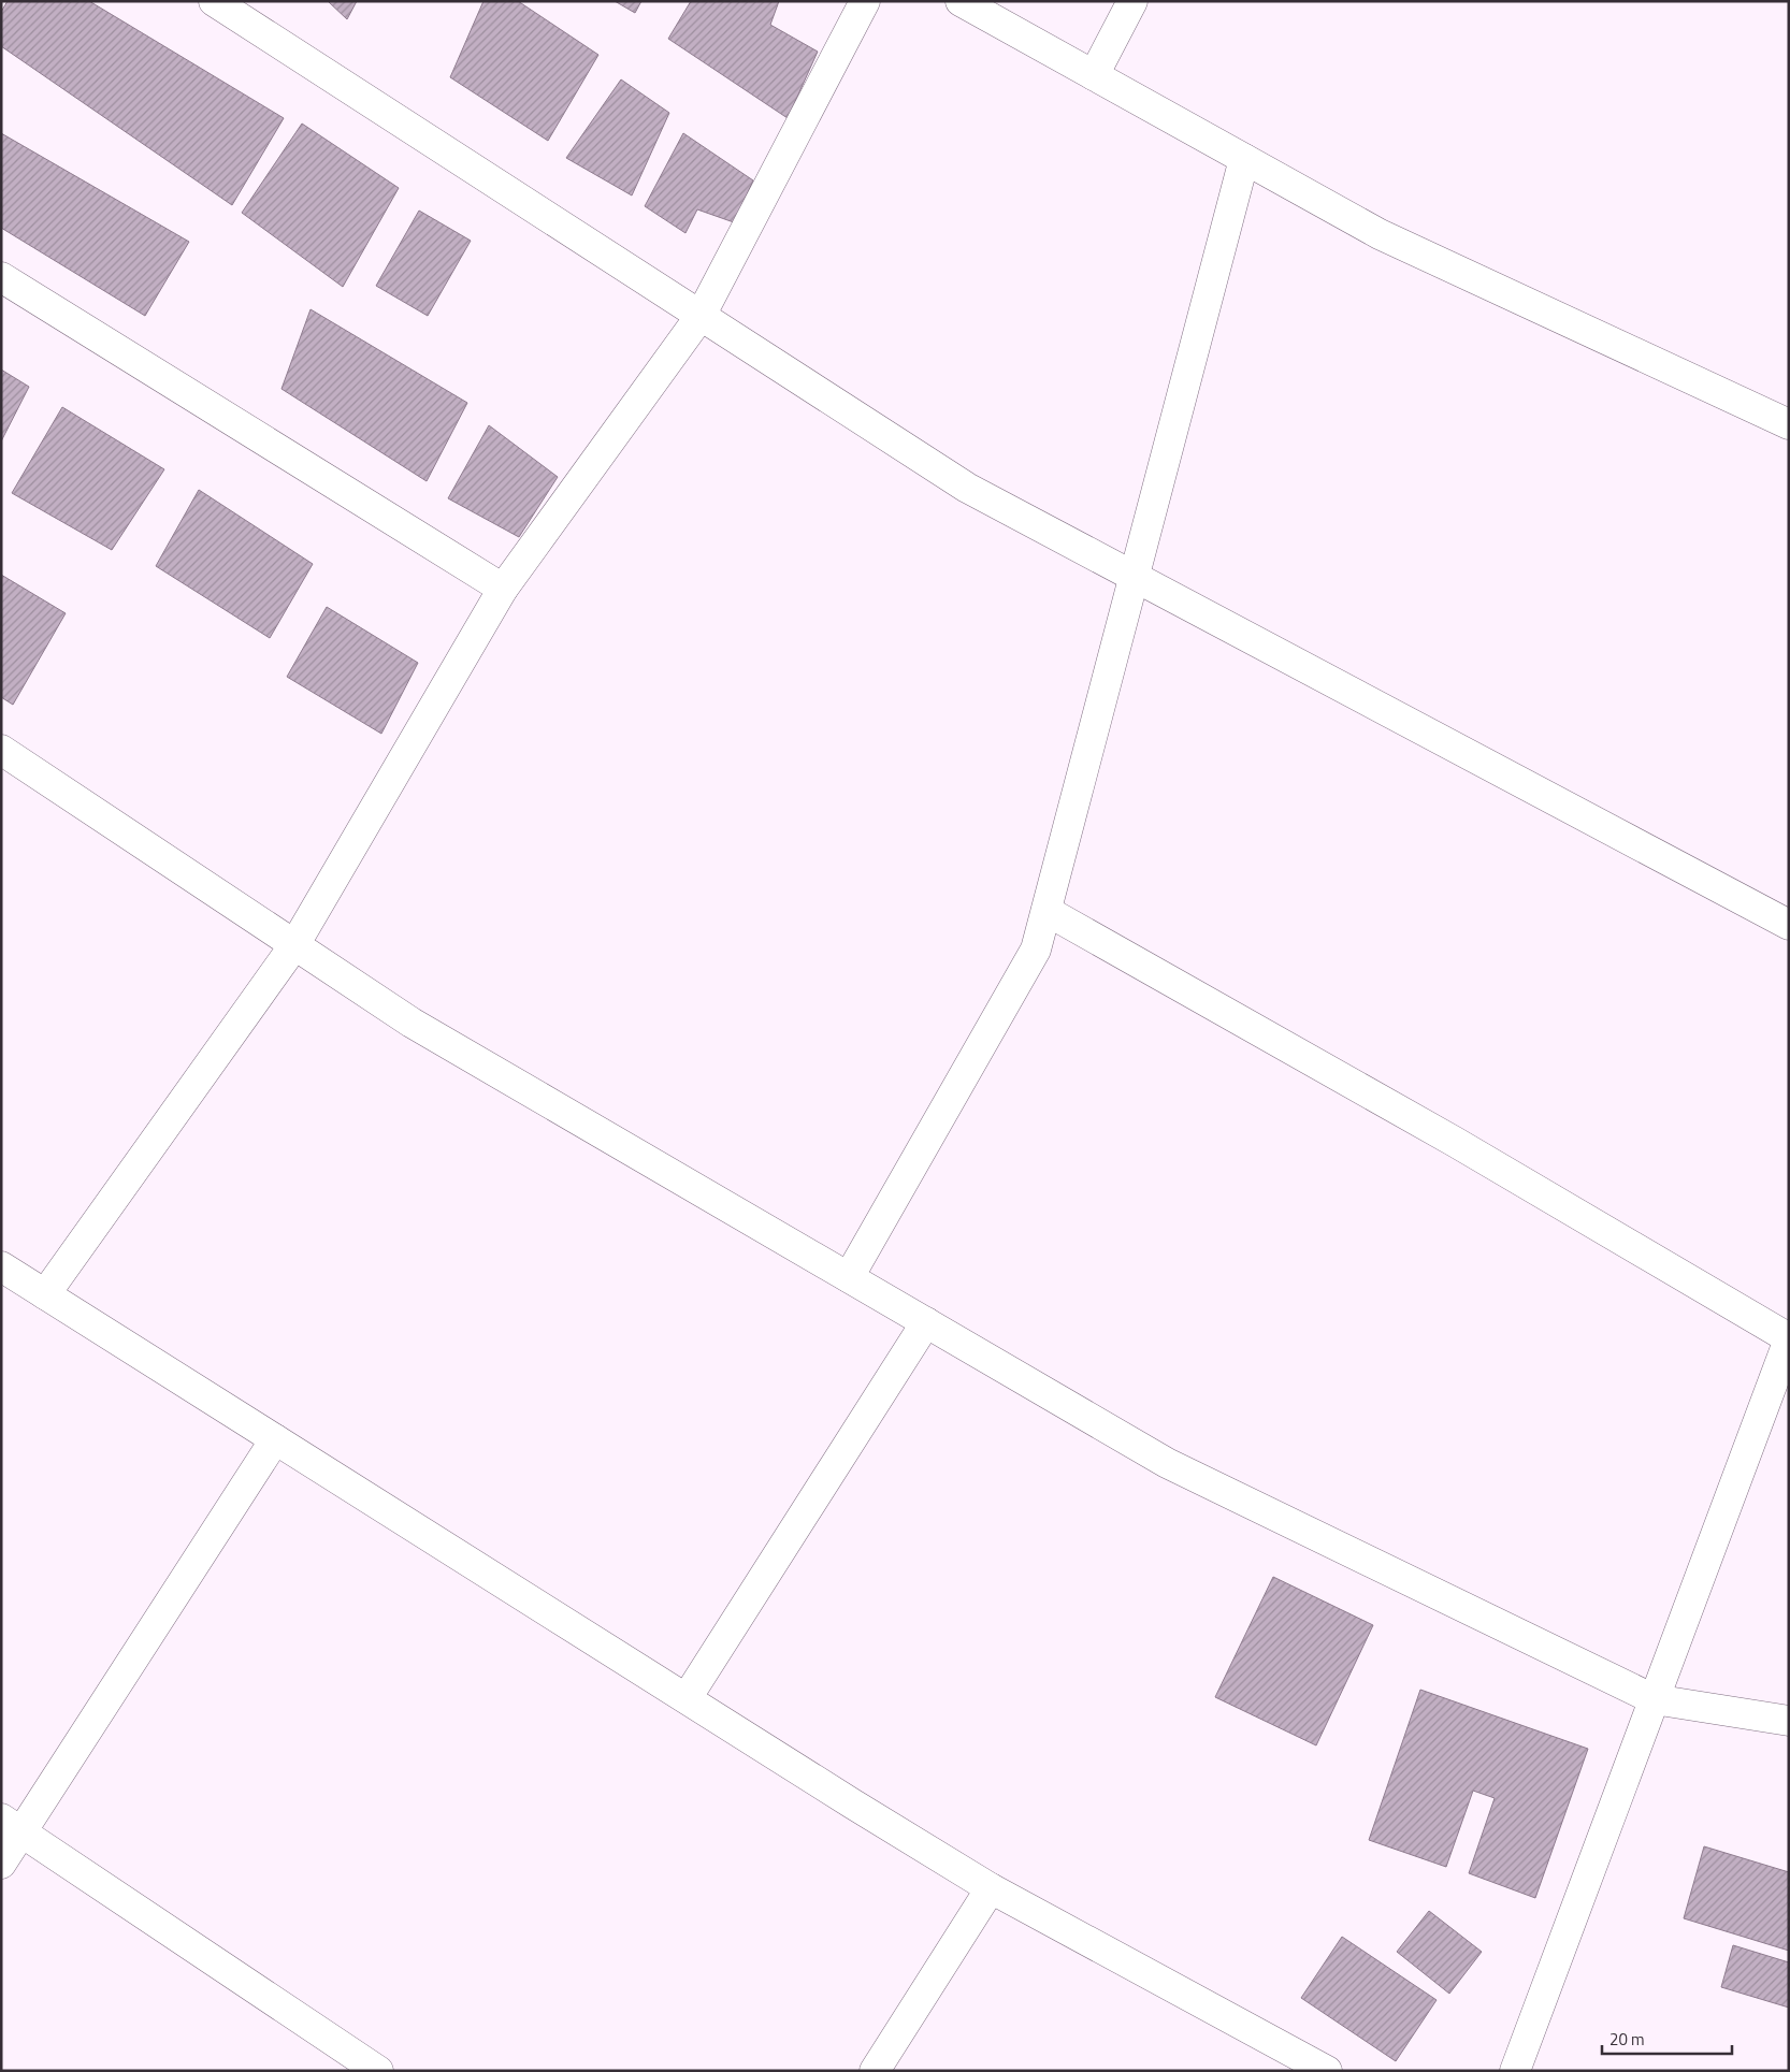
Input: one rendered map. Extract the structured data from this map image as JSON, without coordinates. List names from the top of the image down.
{
  "scale_bar": "20 m"
}
